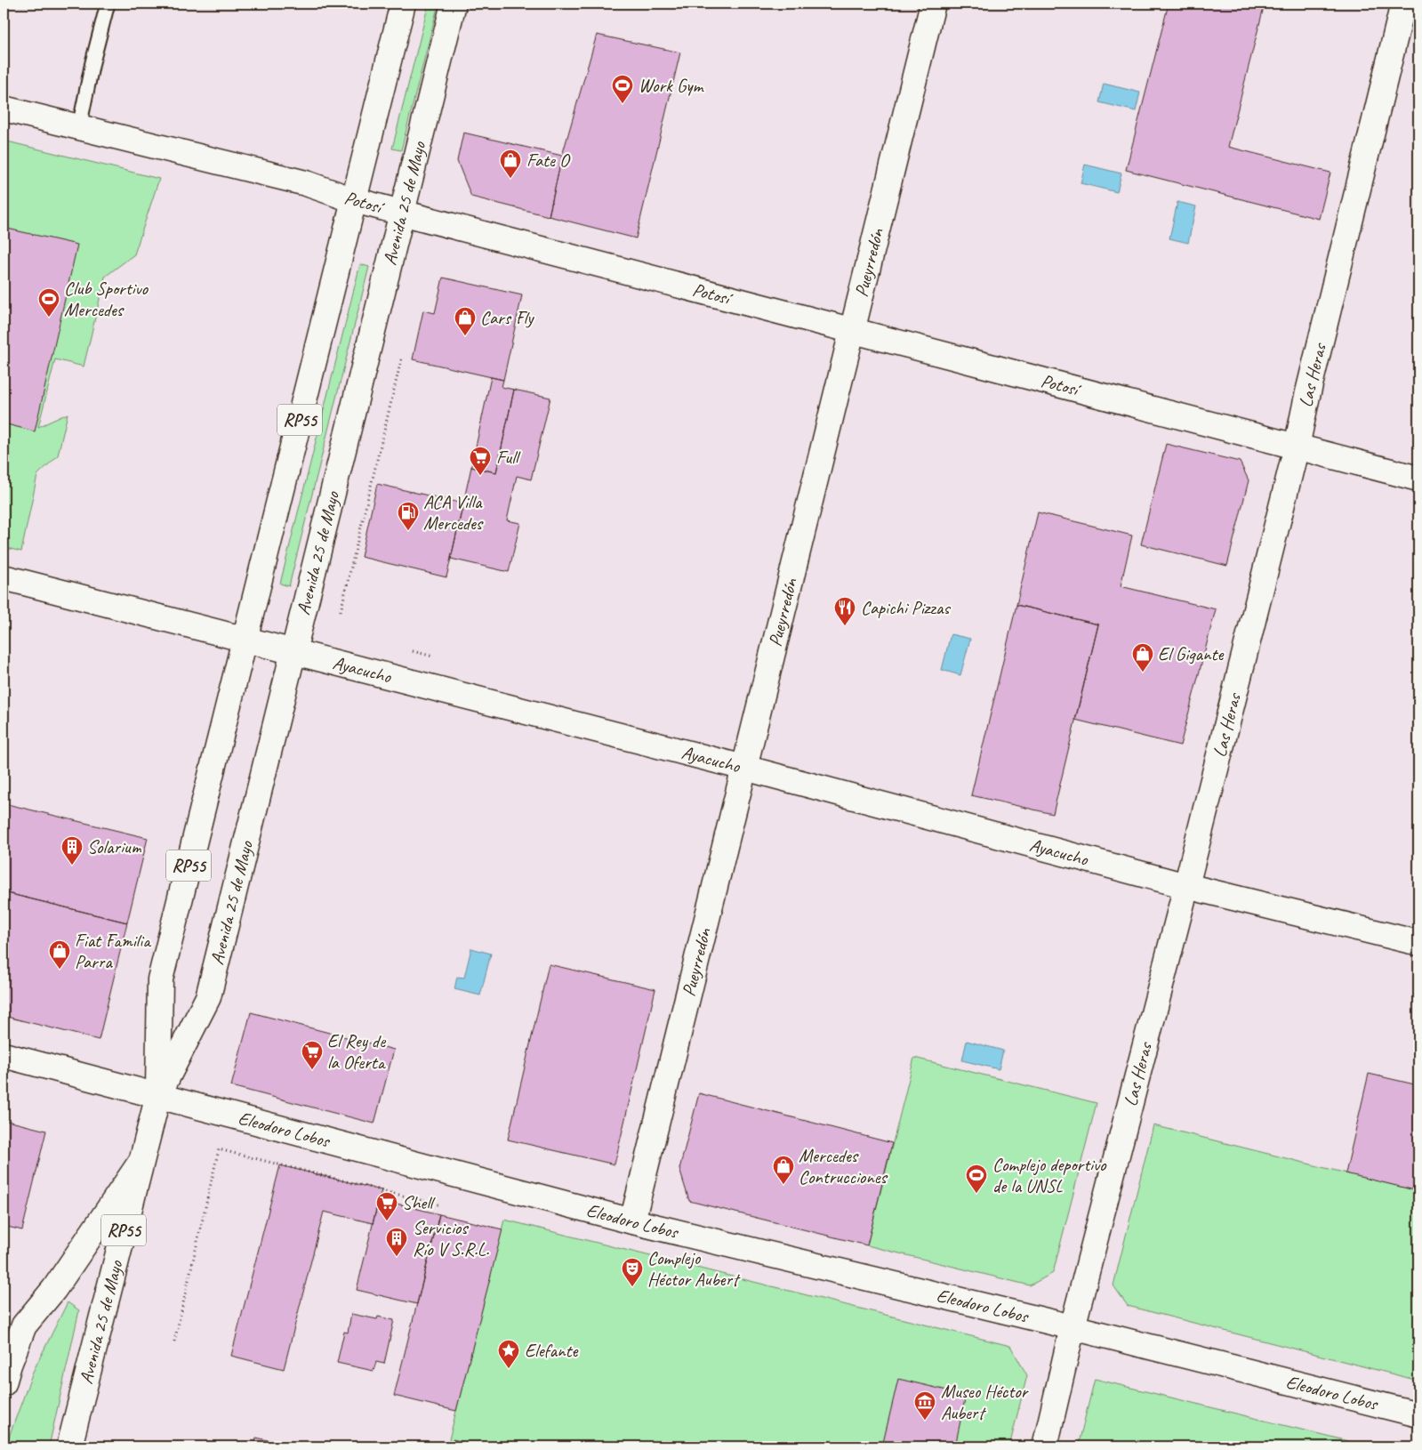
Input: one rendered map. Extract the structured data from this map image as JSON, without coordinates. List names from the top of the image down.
{
  "streets": {
    "street": [
      "Potosí",
      "Avenida 25 de Mayo",
      "Pueyrredón",
      "Las Heras",
      "RP55",
      "Ayacucho",
      "Eleodoro Lobos"
    ]
  },
  "crossings": [
    ["Potosí", "Avenida 25 de Mayo"],
    ["Potosí", "Pueyrredón"],
    ["Potosí", "Las Heras"],
    ["Avenida 25 de Mayo", "Ayacucho"],
    ["Avenida 25 de Mayo", "Eleodoro Lobos"],
    ["Pueyrredón", "Ayacucho"],
    ["Pueyrredón", "Eleodoro Lobos"],
    ["Las Heras", "Ayacucho"],
    ["Las Heras", "Eleodoro Lobos"]
  ],
  "places": {
    "sports": ["Work Gym", "Club Sportivo Mercedes", "Complejo deportivo de la UNSL"],
    "shop": [
      "Fate O",
      "Cars Fly",
      "El Gigante",
      "Fiat Familia Parra",
      "Mercedes Contrucciones"
    ],
    "supermarket": ["Full", "El Rey de la Oferta", "Shell"],
    "fuel station": ["ACA Villa Mercedes"],
    "restaurant": ["Capichi Pizzas"],
    "building": ["Solarium", "Servicios Río V S.R.L."],
    "theatre": ["Complejo Héctor Aubert"],
    "place": ["Elefante"],
    "museum": ["Museo Héctor Aubert"]
  }
}
